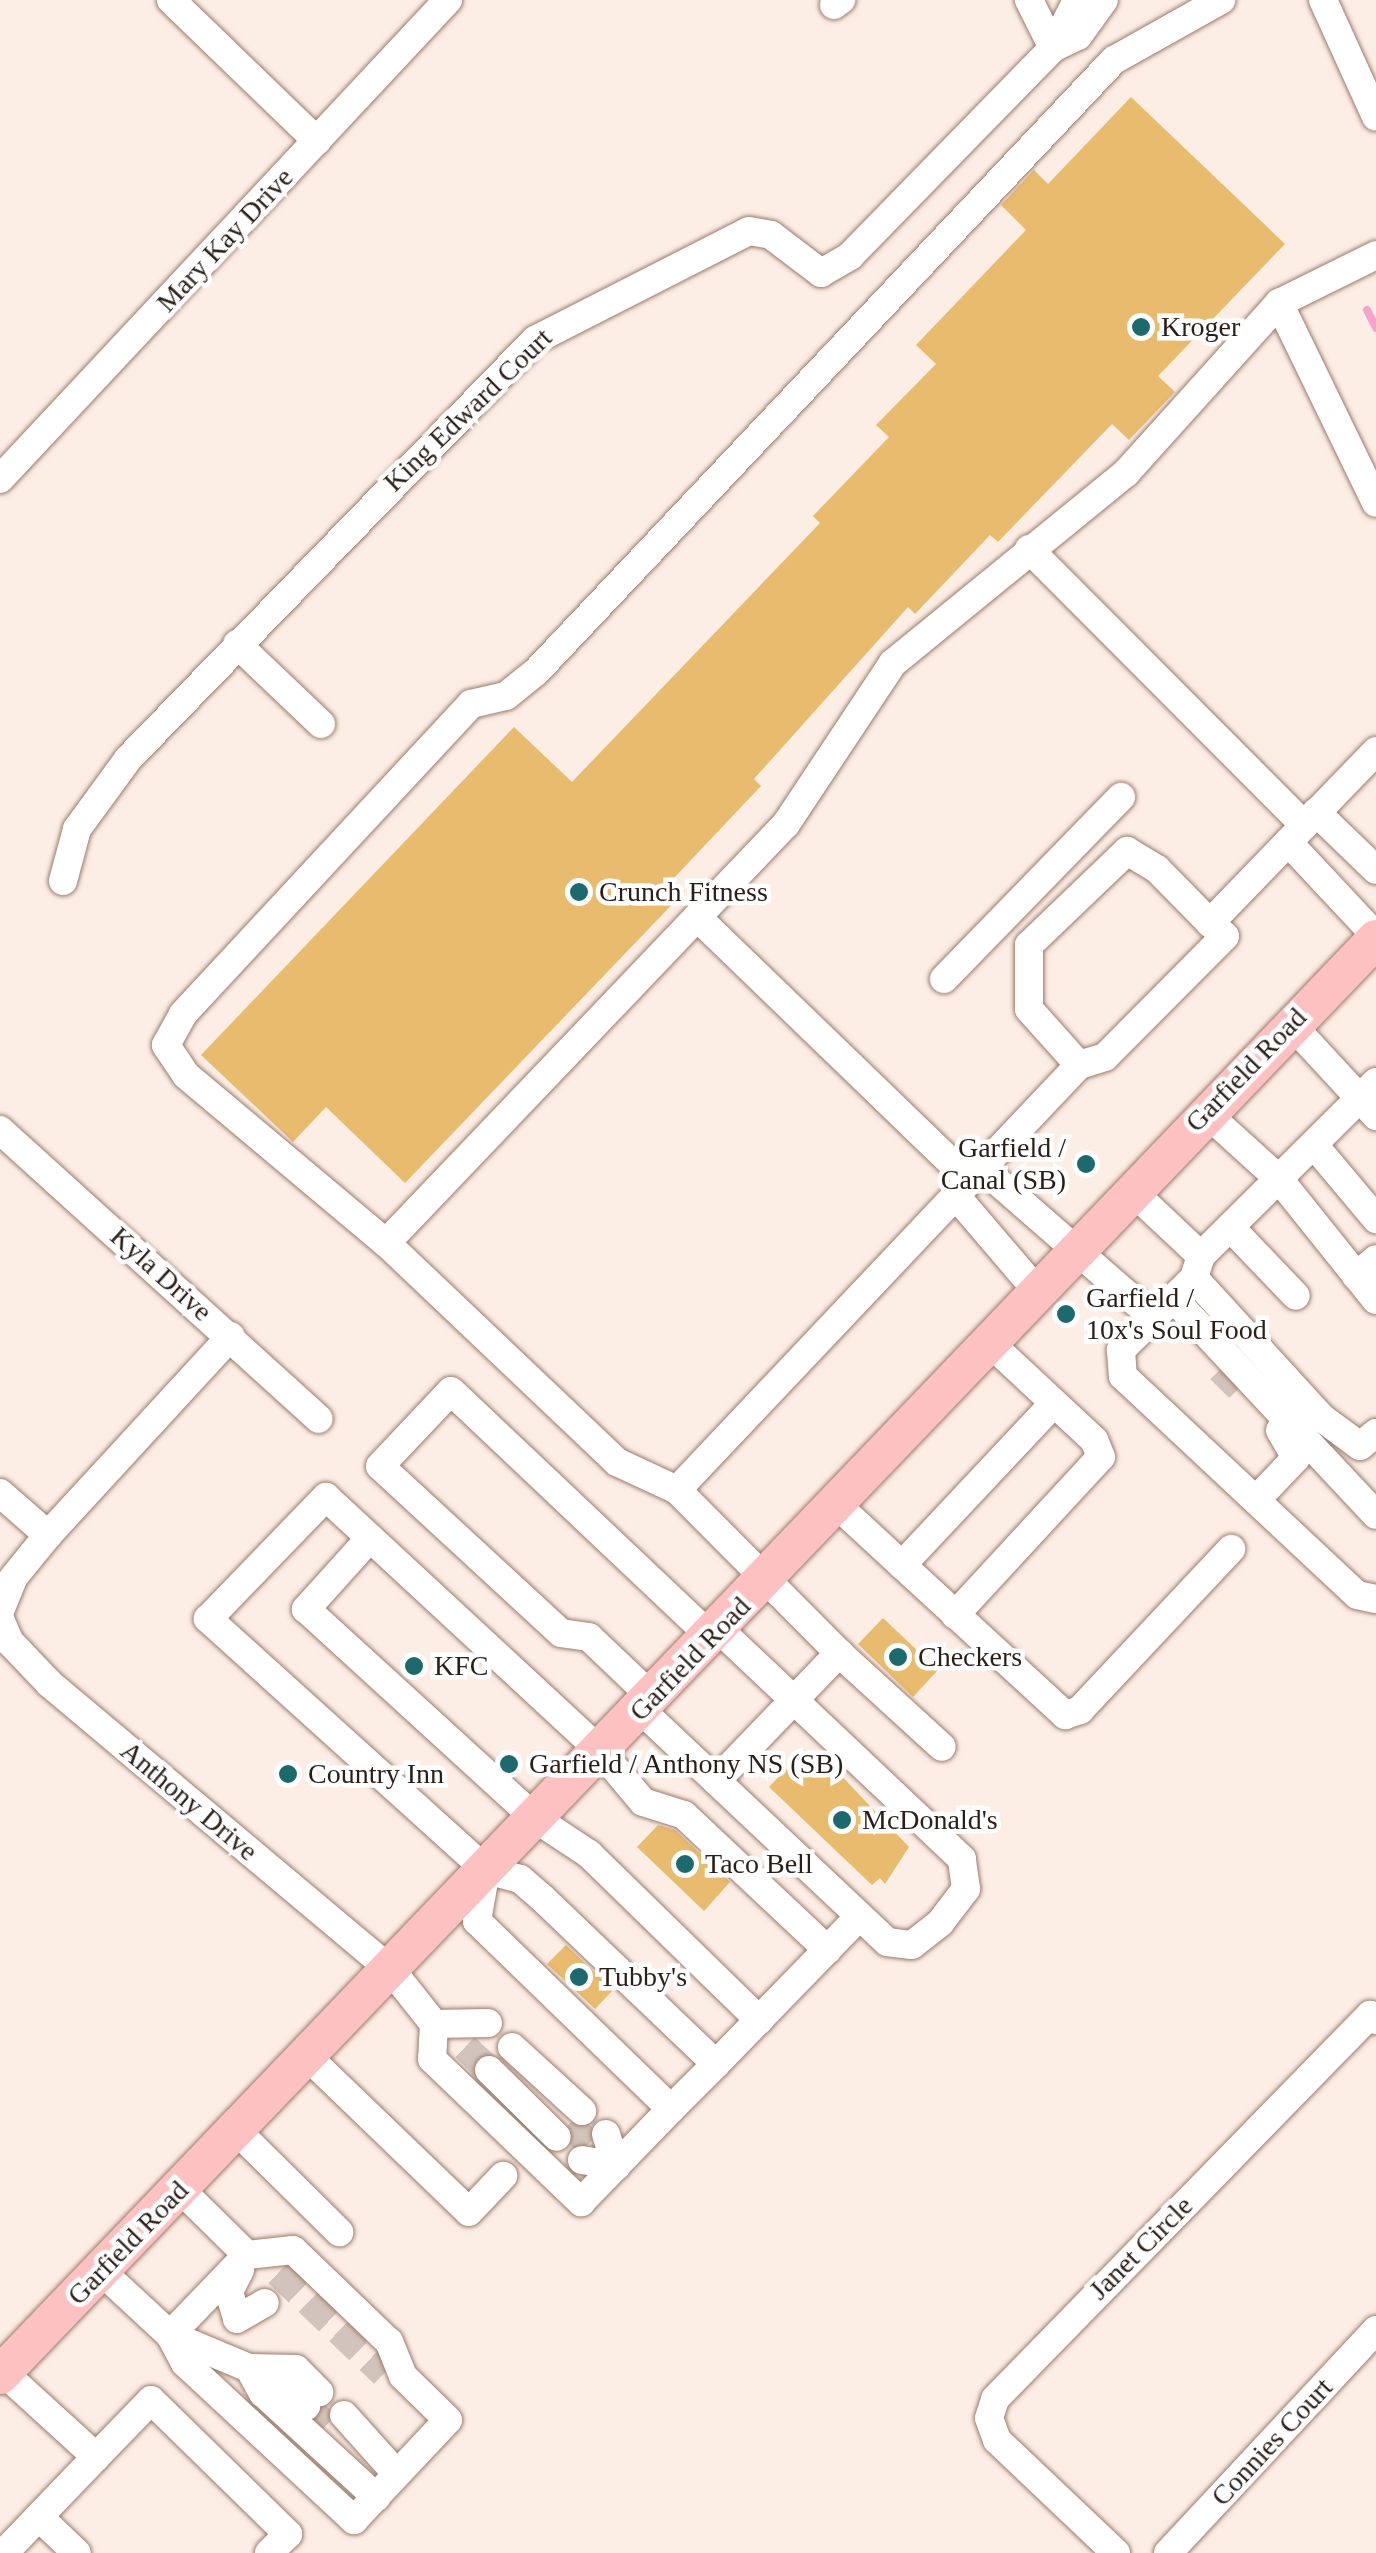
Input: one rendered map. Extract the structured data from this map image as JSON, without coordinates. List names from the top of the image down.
{
  "streets": {
    "main road": ["Garfield Road"],
    "street": [
      "Mary Kay Drive",
      "King Edward Court",
      "Kyla Drive",
      "Anthony Drive",
      "Janet Circle",
      "Connies Court"
    ]
  },
  "crossings": [
    ["Garfield Road", "Anthony Drive"]
  ],
  "places": [
    "Kroger",
    "Crunch Fitness",
    "Garfield / Canal (SB)",
    "Garfield / 10x's Soul Food",
    "Checkers",
    "KFC",
    "Garfield / Anthony NS (SB)",
    "Country Inn",
    "McDonald's",
    "Taco Bell",
    "Tubby's"
  ]
}
